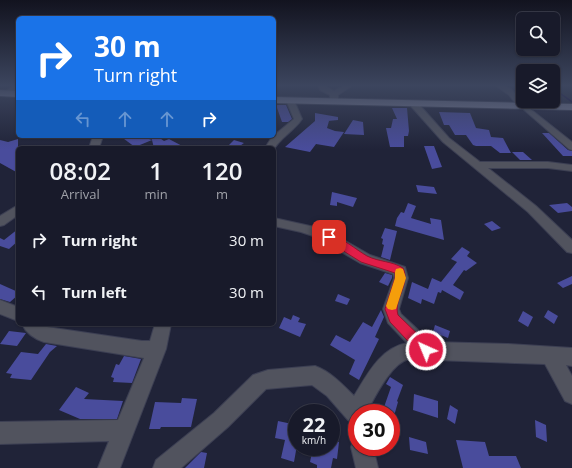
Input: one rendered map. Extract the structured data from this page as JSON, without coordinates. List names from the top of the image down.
{
  "page": {
    "turn": ["30 m", "Turn right"],
    "eta": [
      "08:02",
      "Arrival",
      "1",
      "min",
      "120",
      "m"
    ],
    "list": [
      {
        "name": "Turn right",
        "value": "30 m"
      },
      {
        "name": "Turn left",
        "value": "30 m"
      }
    ],
    "speed": "22 km/h",
    "limit": "30"
  }
}
